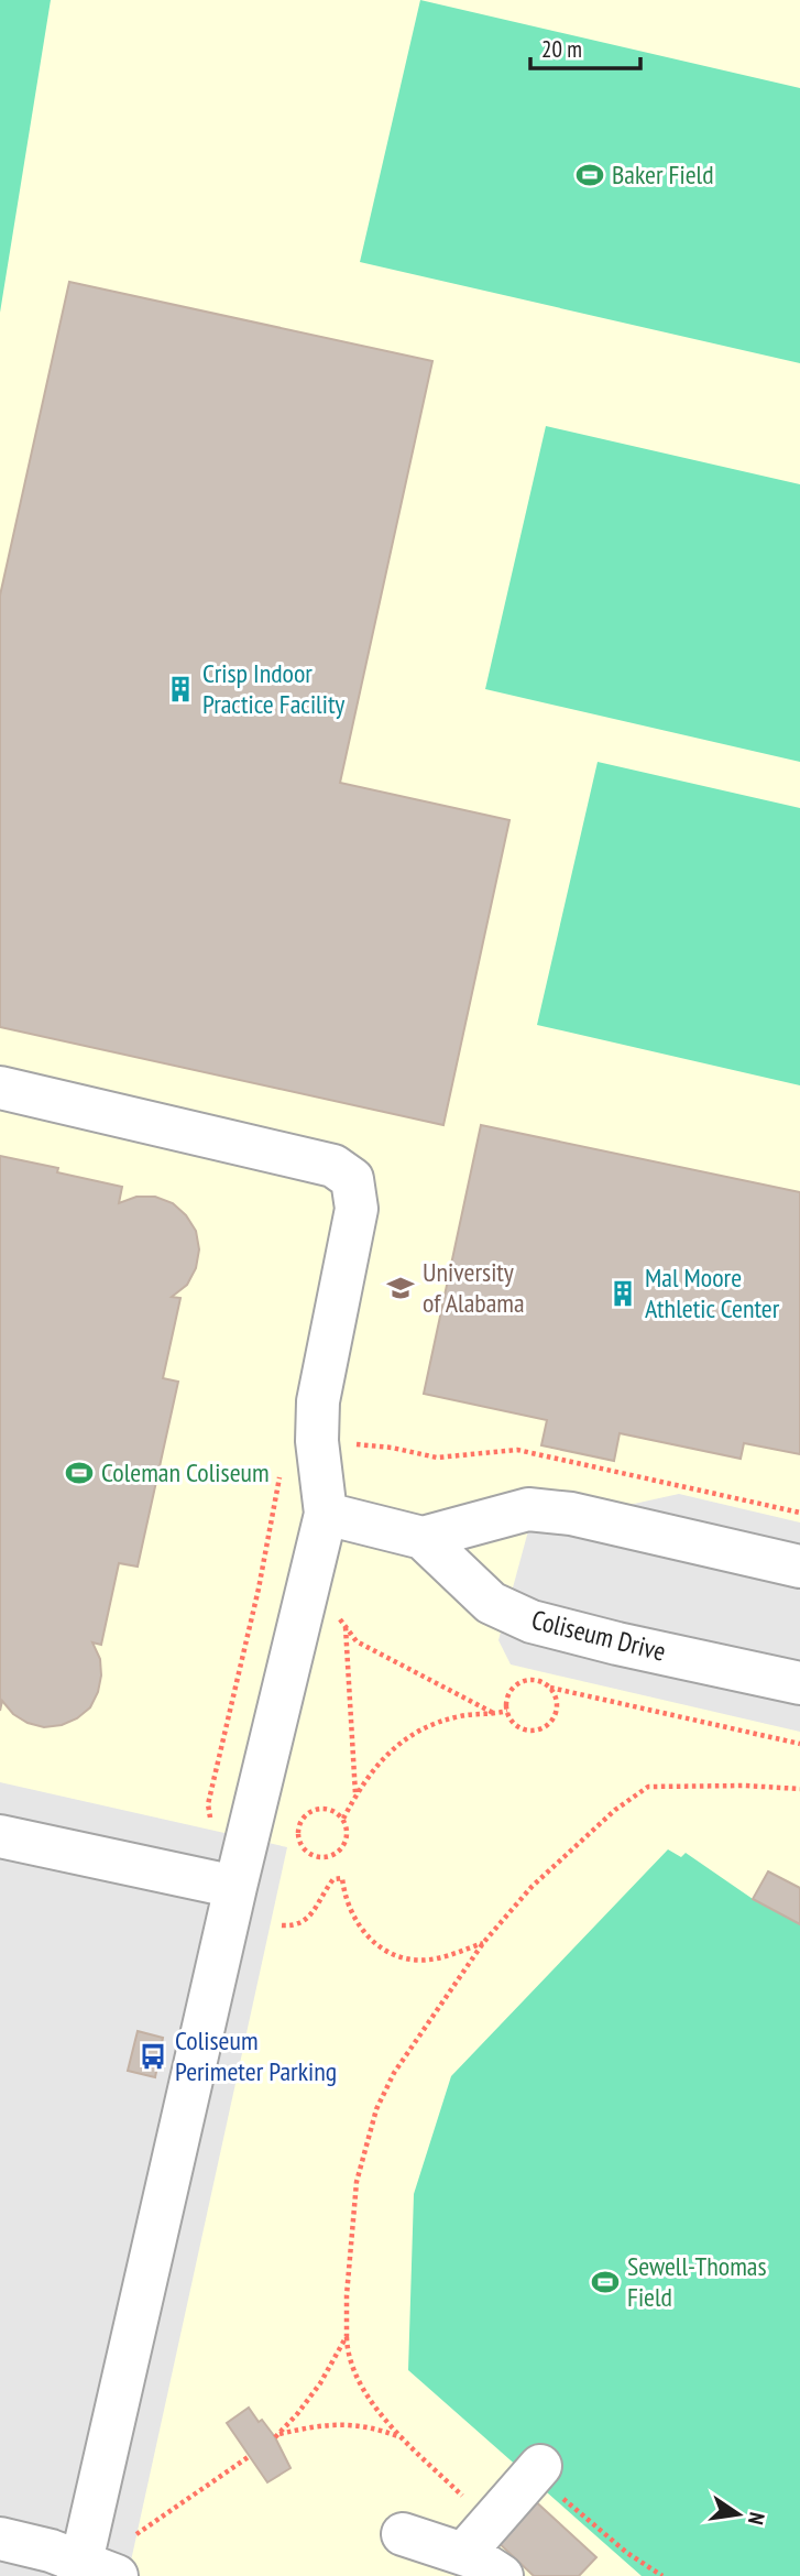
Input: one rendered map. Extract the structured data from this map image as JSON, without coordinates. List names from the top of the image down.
{
  "streets": {
    "street": ["Coliseum Drive"]
  },
  "places": {
    "sports": ["Baker Field", "Coleman Coliseum", "Sewell-Thomas Field"],
    "building": ["Crisp Indoor Practice Facility", "Mal Moore Athletic Center"],
    "school or university": ["University of Alabama"],
    "bus stop": ["Coliseum Perimeter Parking"]
  },
  "scale_bar": "20 m",
  "north": "right"
}
